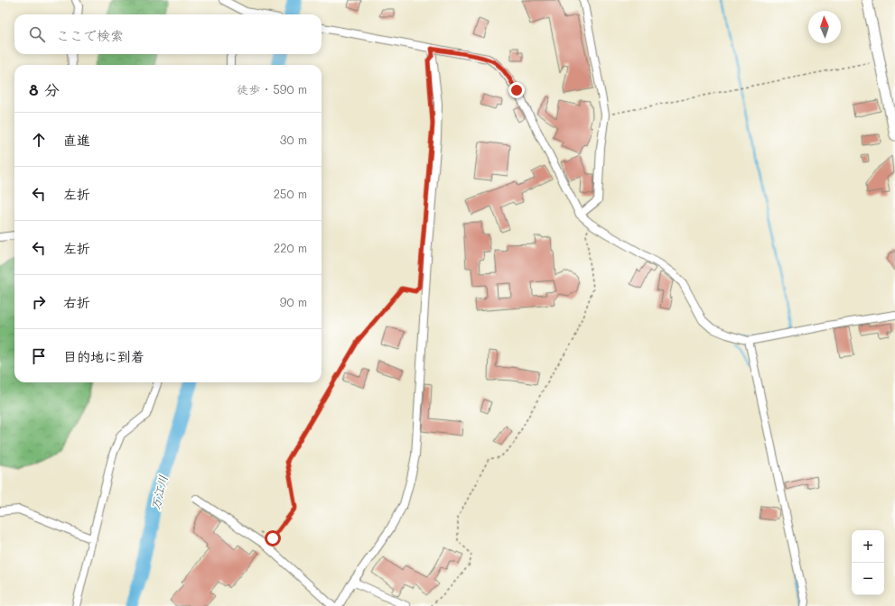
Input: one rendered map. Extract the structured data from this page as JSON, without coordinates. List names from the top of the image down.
{
  "water": ["万江川"],
  "north": "top",
  "page": {
    "search": "ここで検索",
    "heading": ["8 分", "徒歩 · 590 m"],
    "list": [
      ["直進", "30 m"],
      ["左折", "250 m"],
      ["左折", "220 m"],
      ["右折", "90 m"],
      "目的地に到着"
    ],
    "map_buttons": ["+", "−"]
  }
}
